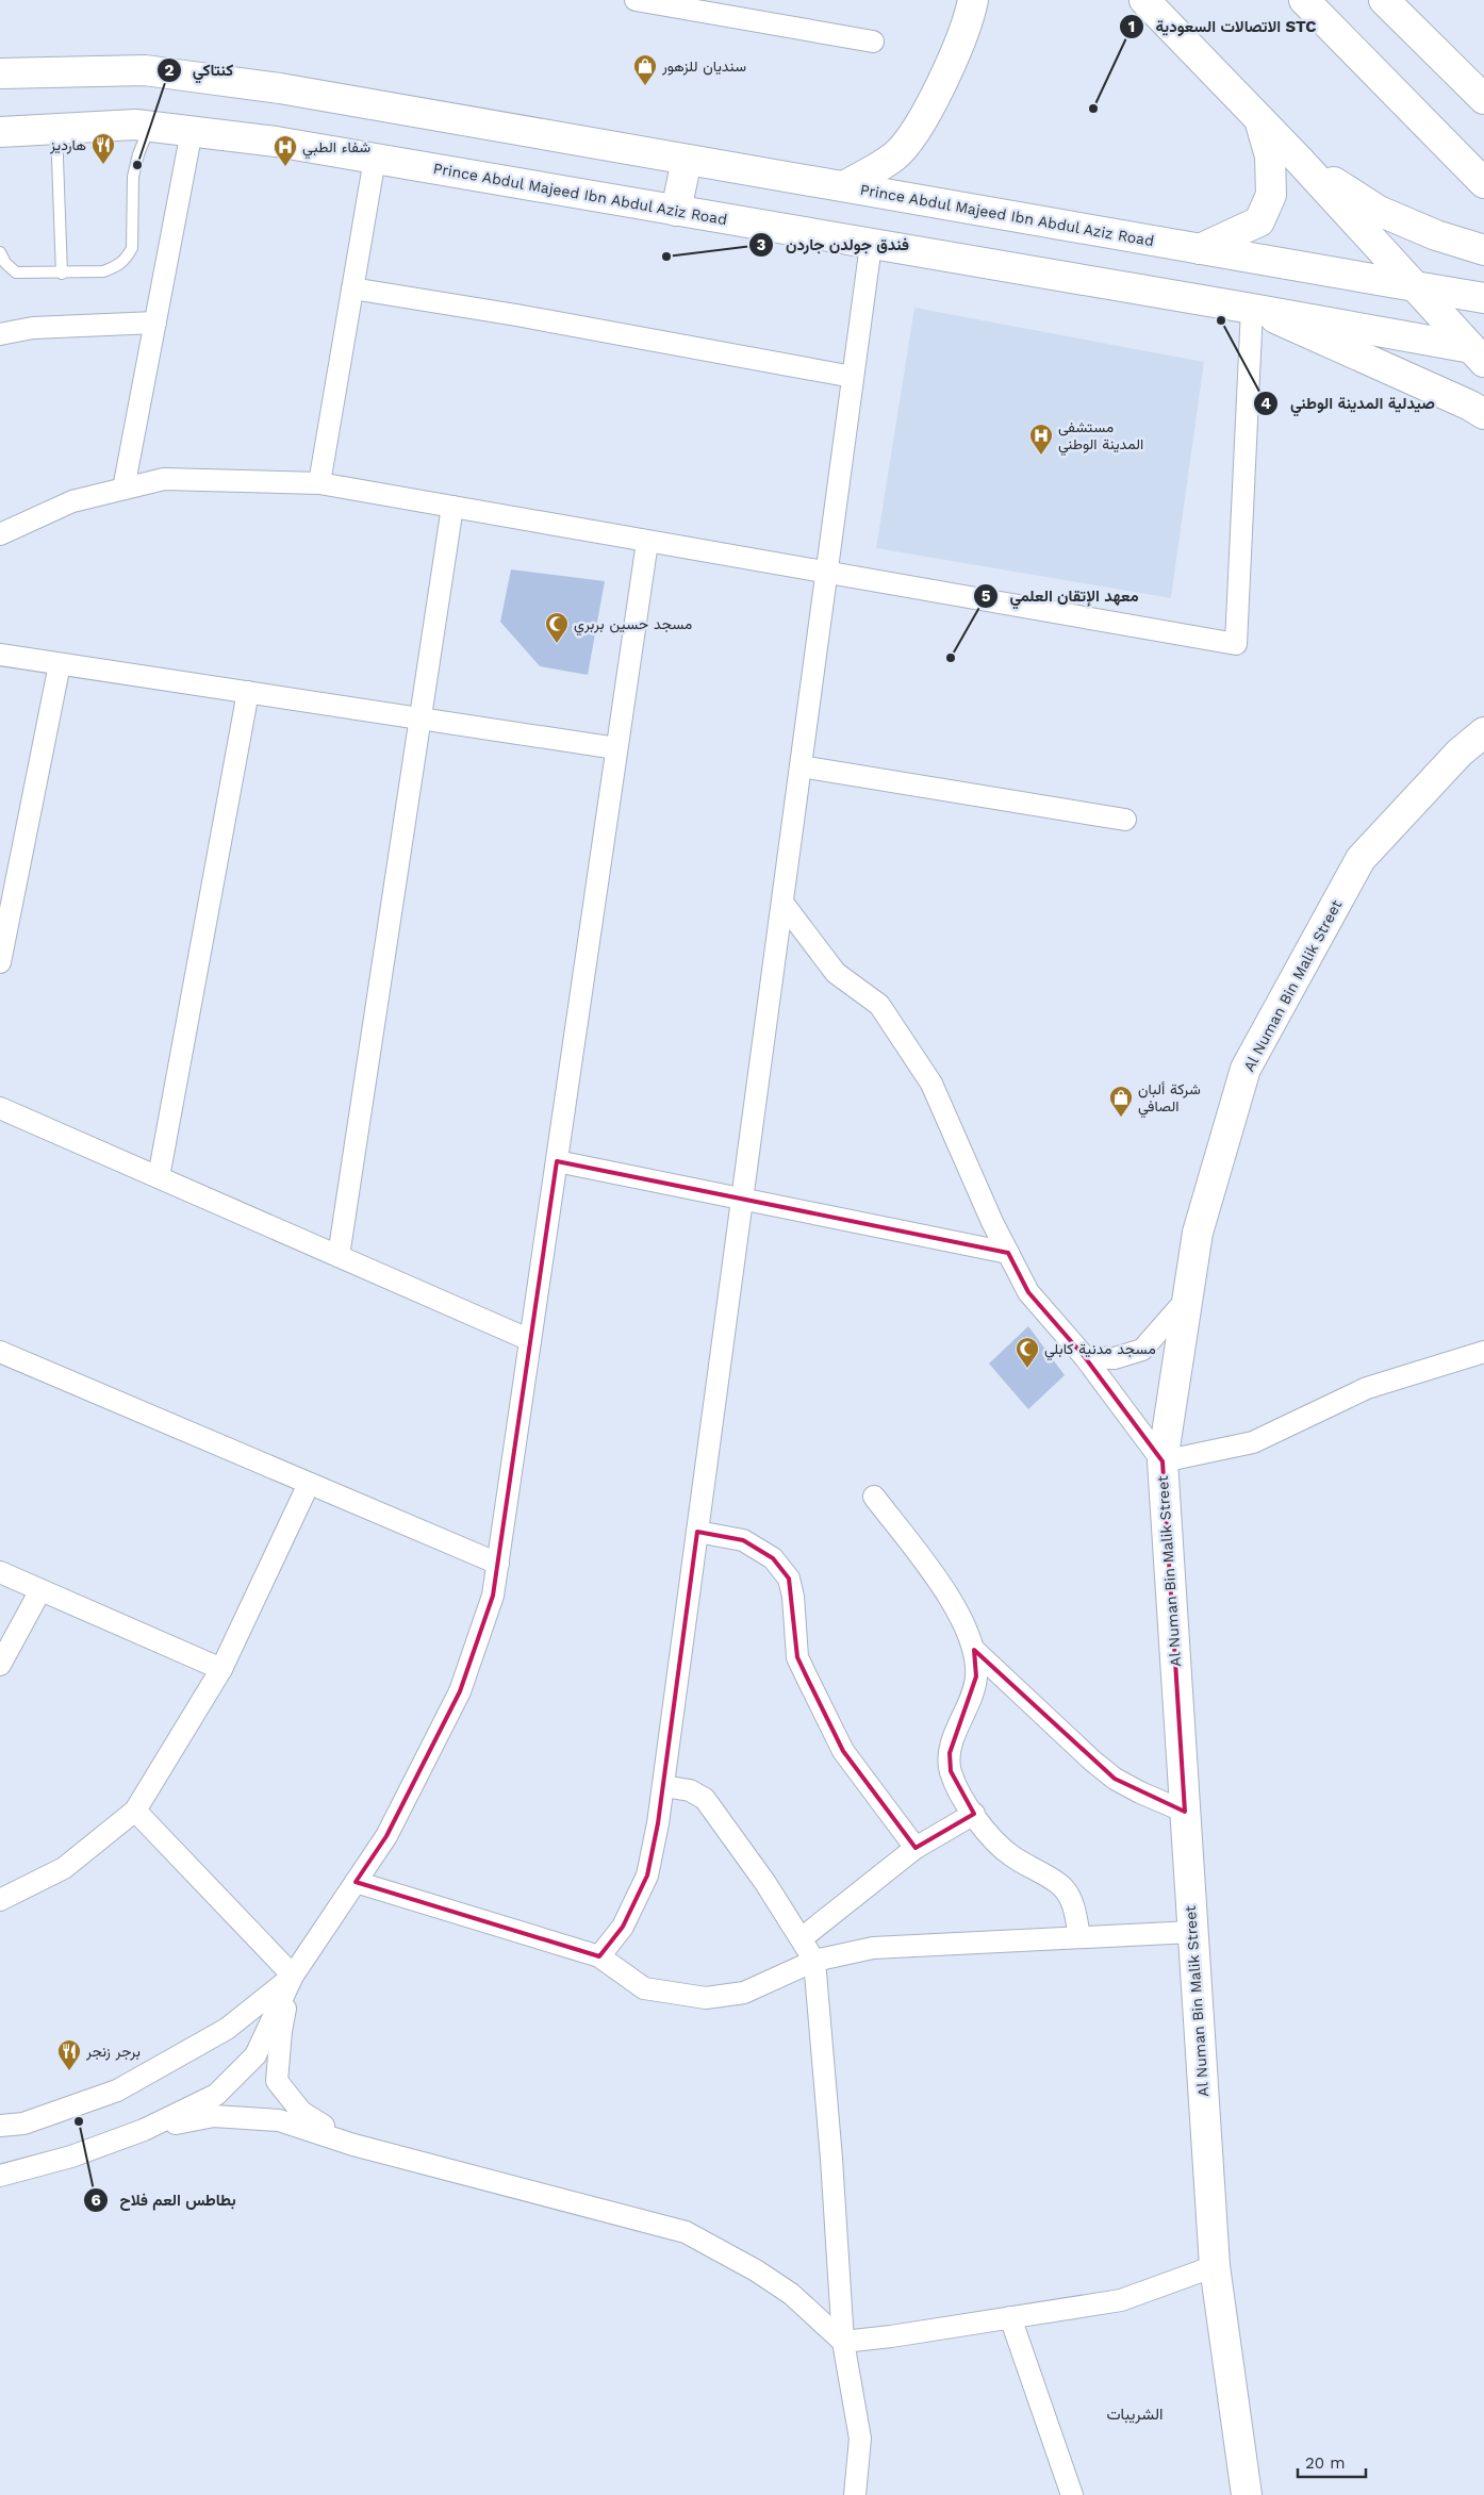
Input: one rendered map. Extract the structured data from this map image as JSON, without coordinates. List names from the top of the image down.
{
  "streets": {
    "main road": ["Prince Abdul Majeed Ibn Abdul Aziz Road", "Al Numan Bin Malik Street"]
  },
  "districts": ["الشريبات"],
  "places": {
    "shop": ["سنديان للزهور", "شركة ألبان الصافي"],
    "other": [
      "الاتصالات السعودية STC",
      "كنتاكي",
      "فندق جولدن جاردن",
      "صيدلية المدينة الوطني",
      "معهد الإتقان العلمي",
      "بطاطس العم فلاح"
    ],
    "restaurant": ["هارديز", "برجر زنجر"],
    "hospital": ["شفاء الطبي", "مستشفى المدينة الوطني"],
    "mosque": ["مسجد حسين بربري", "مسجد مدنية كابلي"]
  },
  "scale_bar": "20 m"
}
